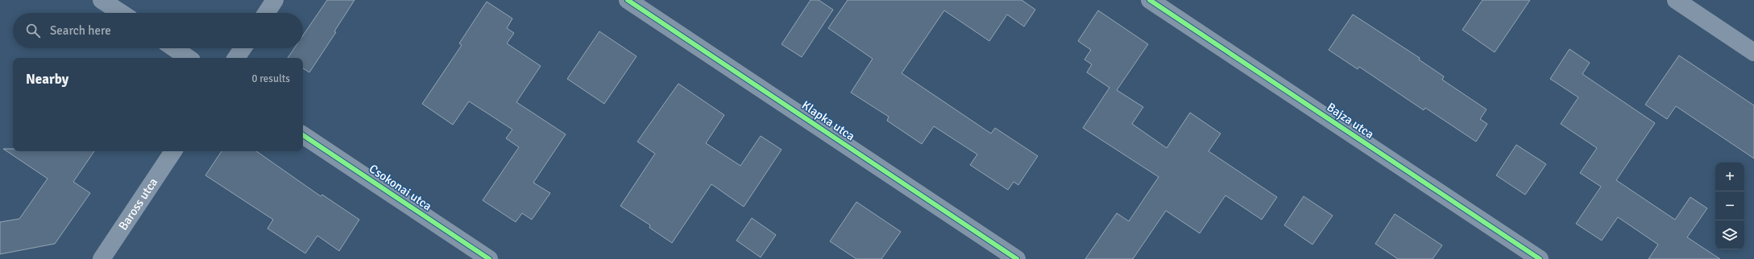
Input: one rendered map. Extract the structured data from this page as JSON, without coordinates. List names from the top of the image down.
{
  "streets": {
    "street": [
      "Klapka utca",
      "Bajza utca",
      "Csokonai utca",
      "Baross utca"
    ]
  },
  "page": {
    "search": "Search here",
    "heading": ["Nearby", "0 results"],
    "map_buttons": ["+", "−"]
  }
}
